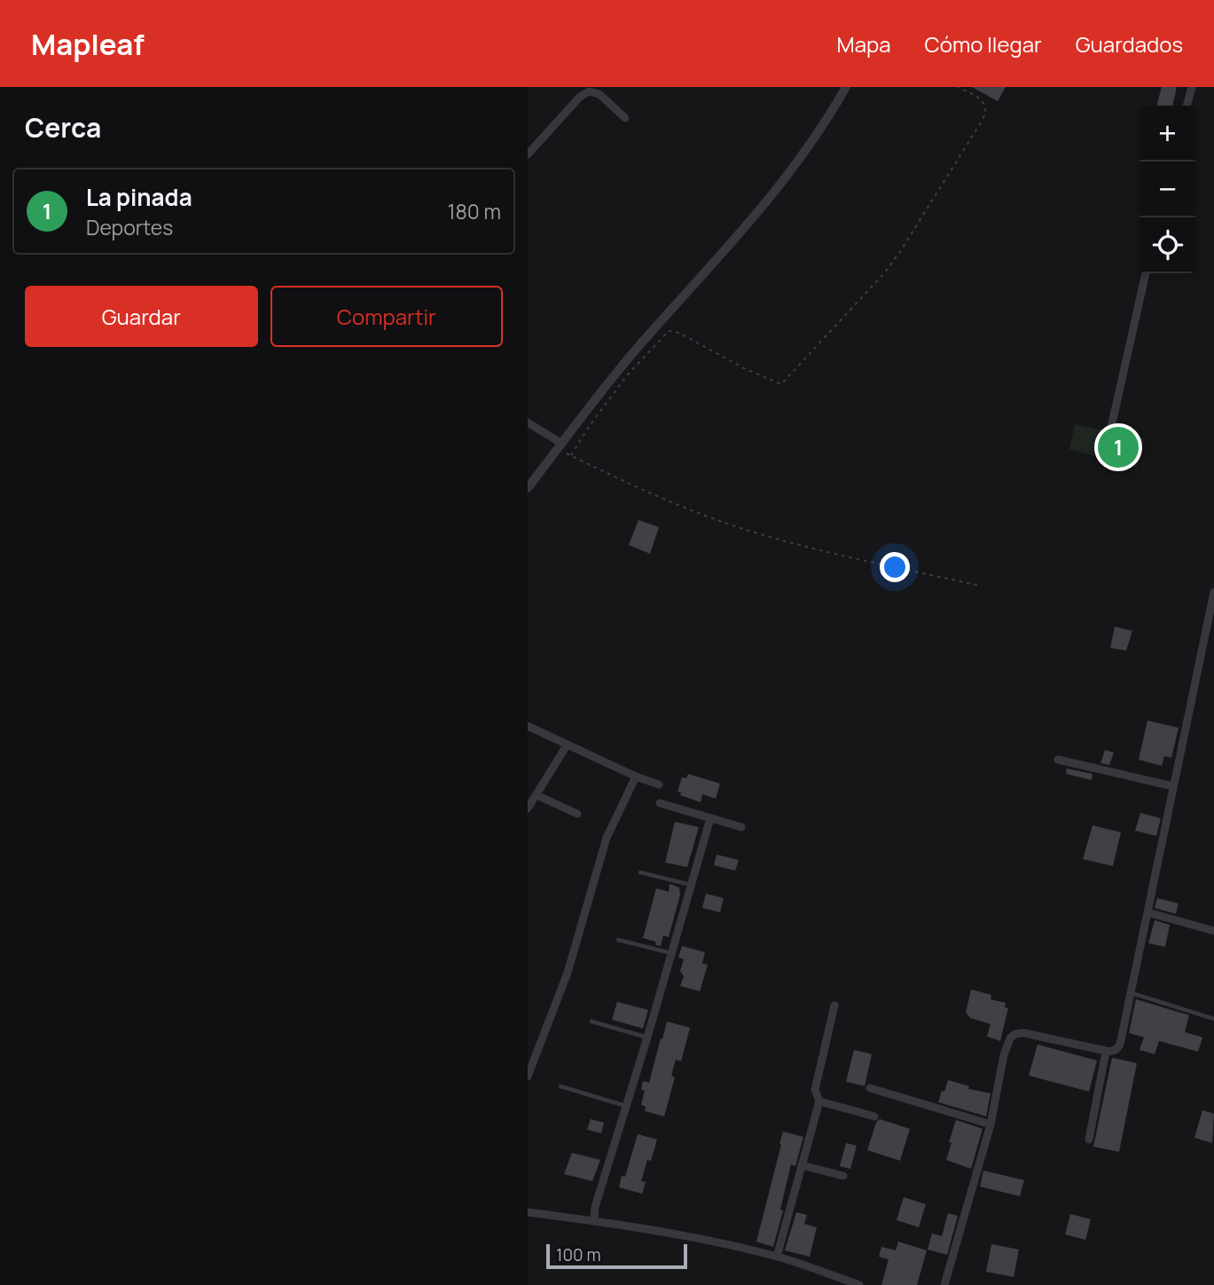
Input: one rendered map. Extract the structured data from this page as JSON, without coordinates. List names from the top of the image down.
{
  "scale_bar": "100 m",
  "page": {
    "header": "Mapleaf",
    "nav": ["Mapa", "Cómo llegar", "Guardados"],
    "heading": "Cerca",
    "map_buttons": ["+", "−"],
    "list": [
      {
        "mark": "1",
        "name": "La pinada",
        "note": "Deportes",
        "value": "180 m"
      }
    ],
    "buttons": ["Guardar", "Compartir"],
    "pins": "1",
    "scale": "100 m"
  }
}
